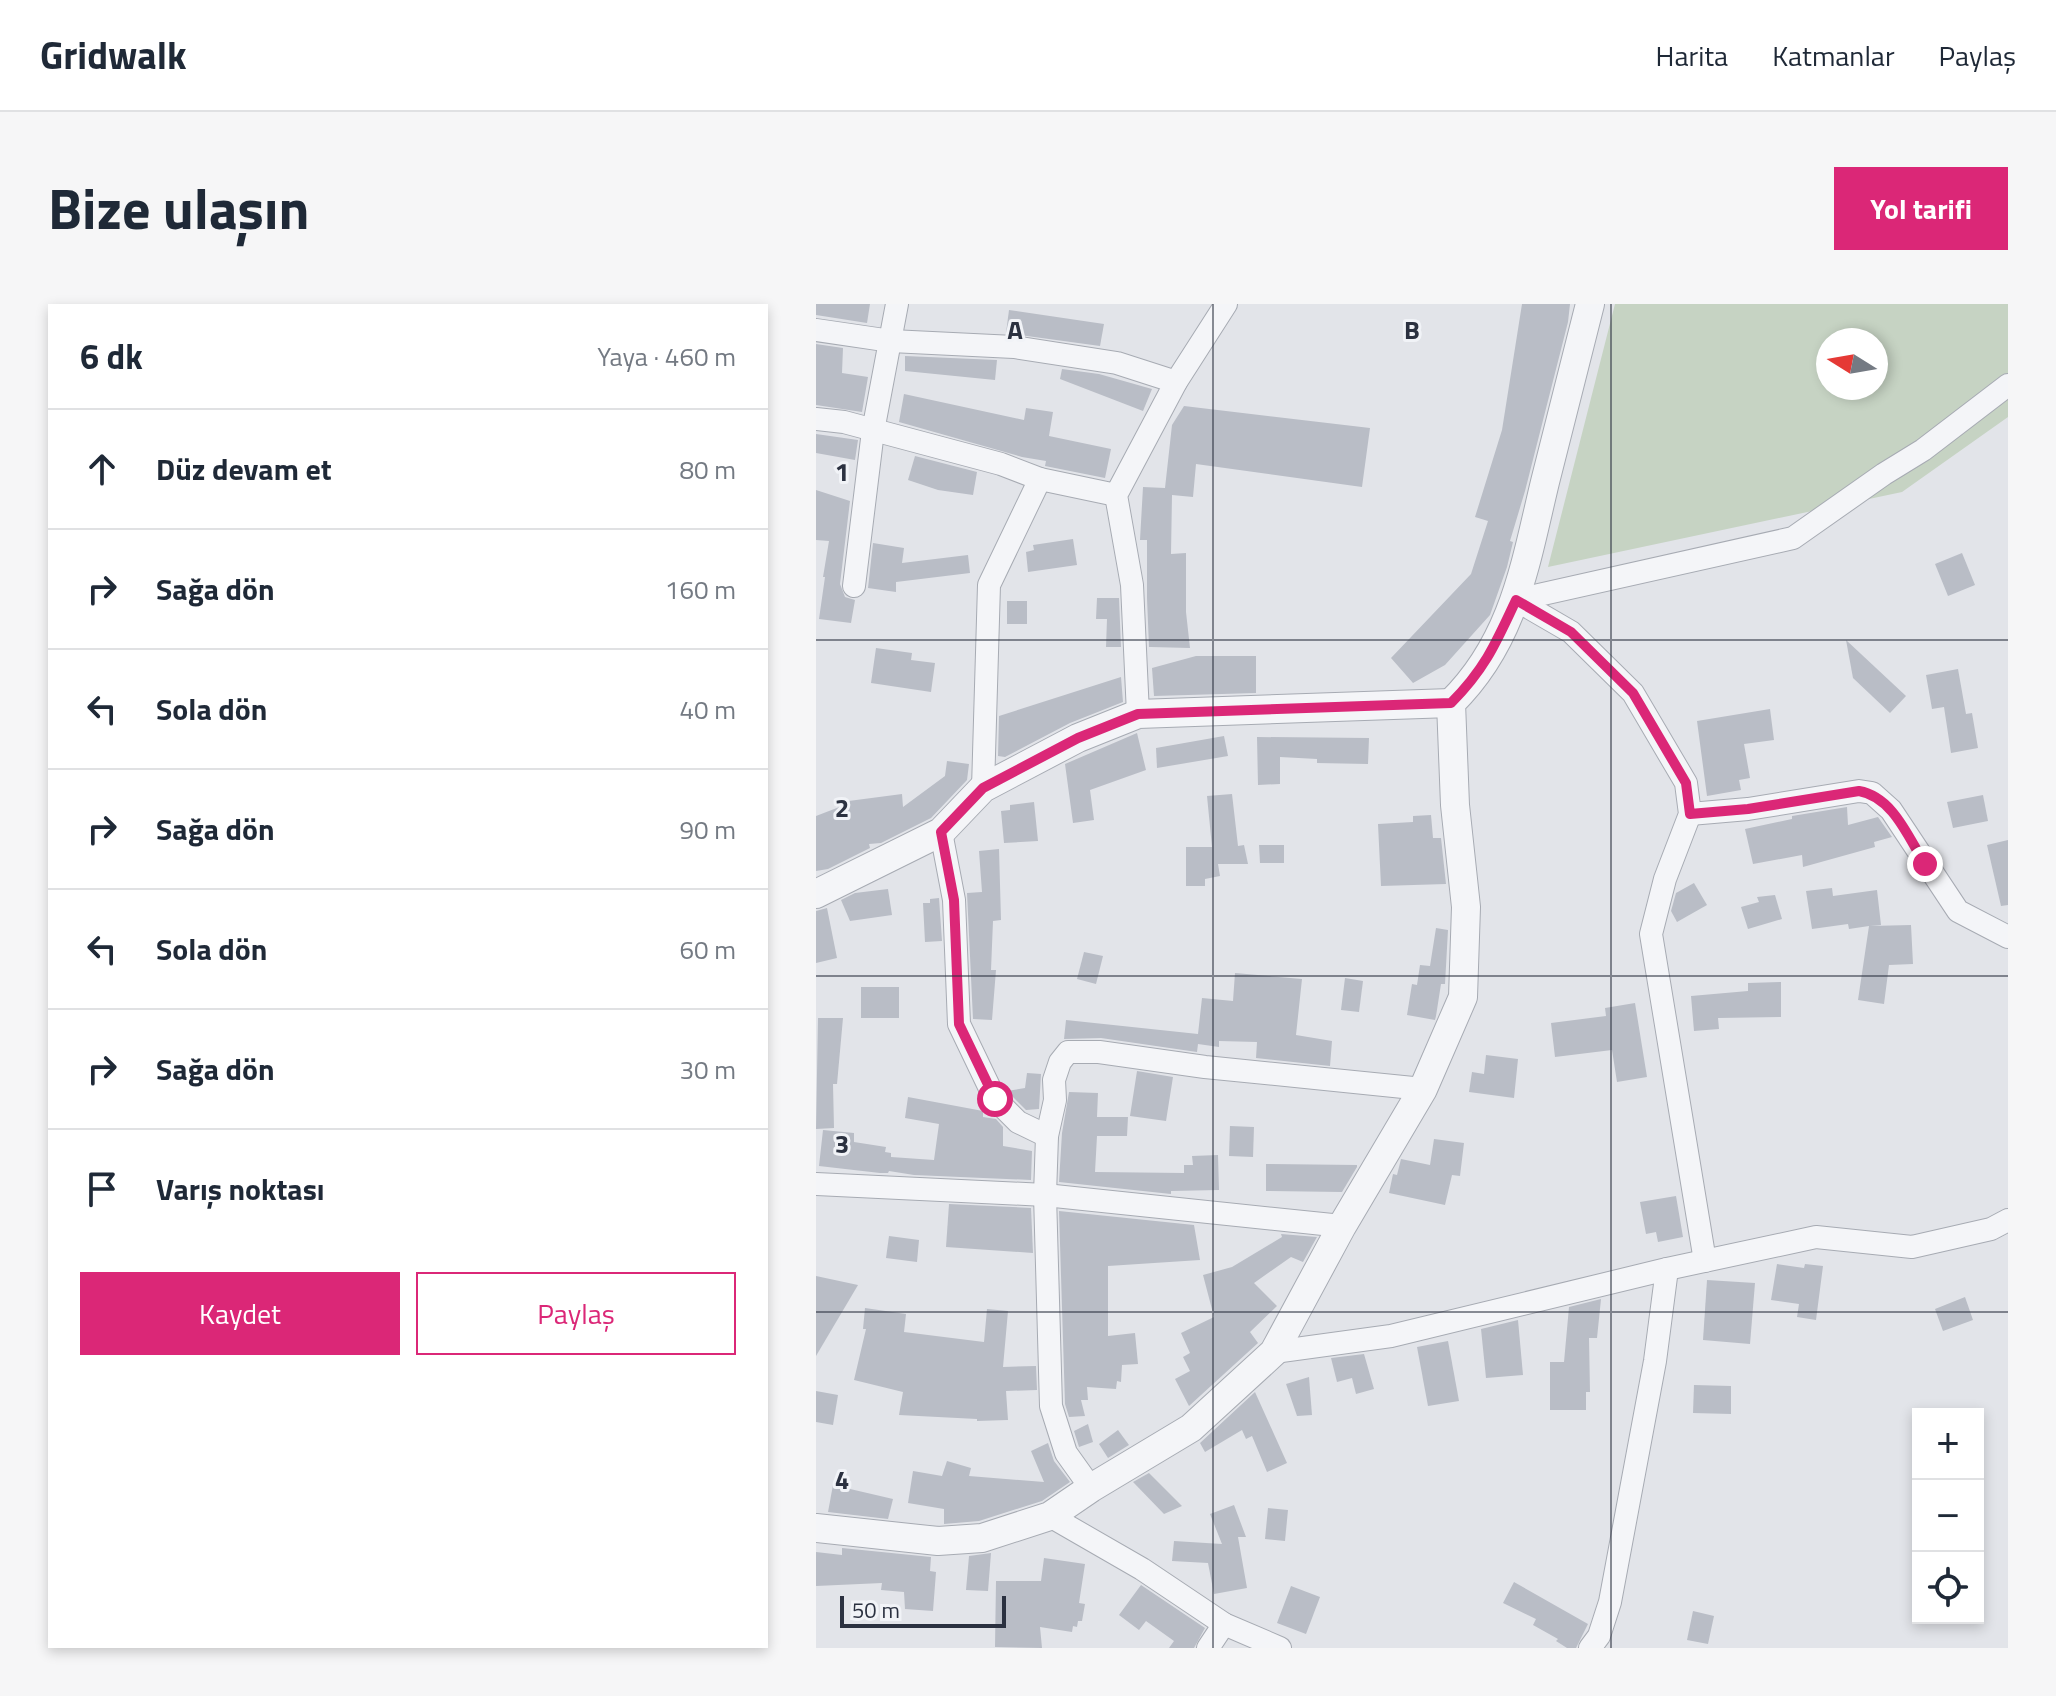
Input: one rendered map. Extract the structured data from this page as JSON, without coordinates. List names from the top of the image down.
{
  "scale_bar": "50 m",
  "north": "left",
  "page": {
    "header": "Gridwalk",
    "nav": ["Harita", "Katmanlar", "Paylaş"],
    "title": "Bize ulaşın",
    "buttons": [
      "Yol tarifi",
      ["Kaydet", "Paylaş"]
    ],
    "heading": ["6 dk", "Yaya · 460 m"],
    "list": [
      ["Düz devam et", "80 m"],
      ["Sağa dön", "160 m"],
      ["Sola dön", "40 m"],
      ["Sağa dön", "90 m"],
      ["Sola dön", "60 m"],
      ["Sağa dön", "30 m"],
      "Varış noktası"
    ],
    "map_buttons": ["+", "−"],
    "scale": "50 m"
  },
  "grid": {
    "columns": ["A", "B"],
    "rows": [
      "1",
      "2",
      "3",
      "4"
    ]
  }
}
